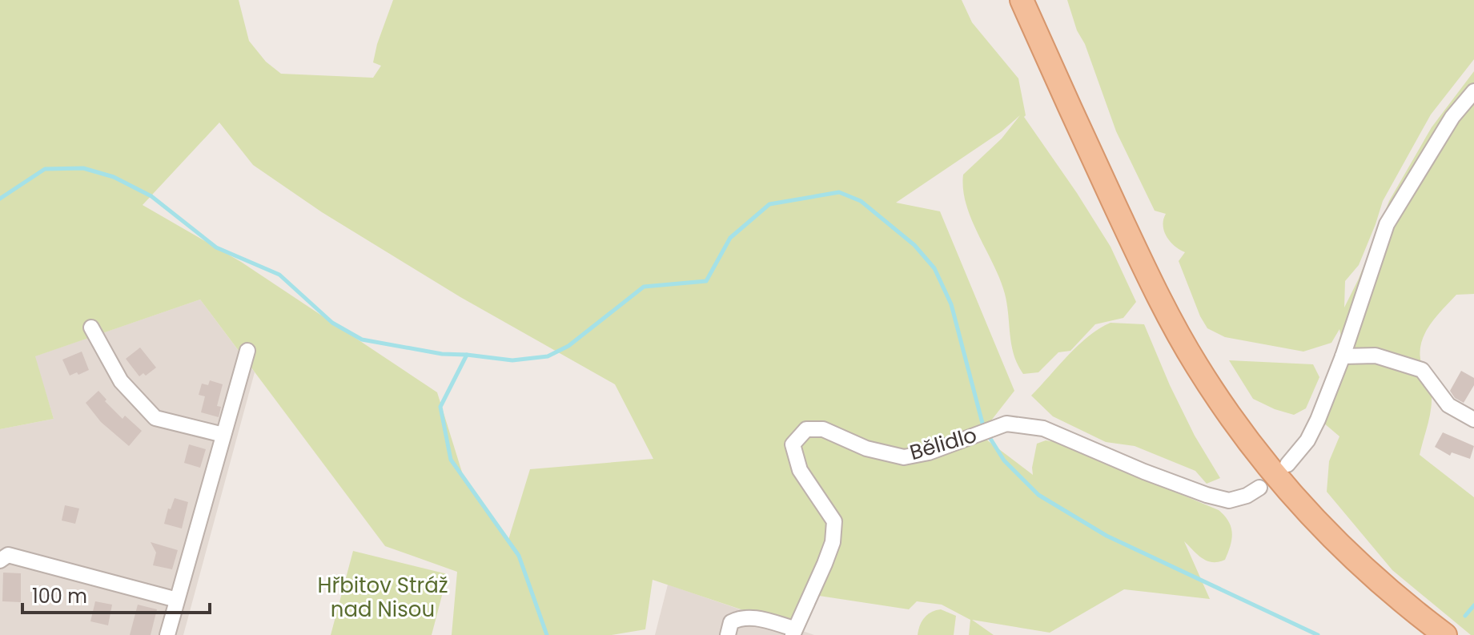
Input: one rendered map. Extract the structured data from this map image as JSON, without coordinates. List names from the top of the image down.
{
  "streets": {
    "street": ["Bělidlo"]
  },
  "parks": ["Hřbitov Stráž nad Nisou"],
  "scale_bar": "100 m"
}
